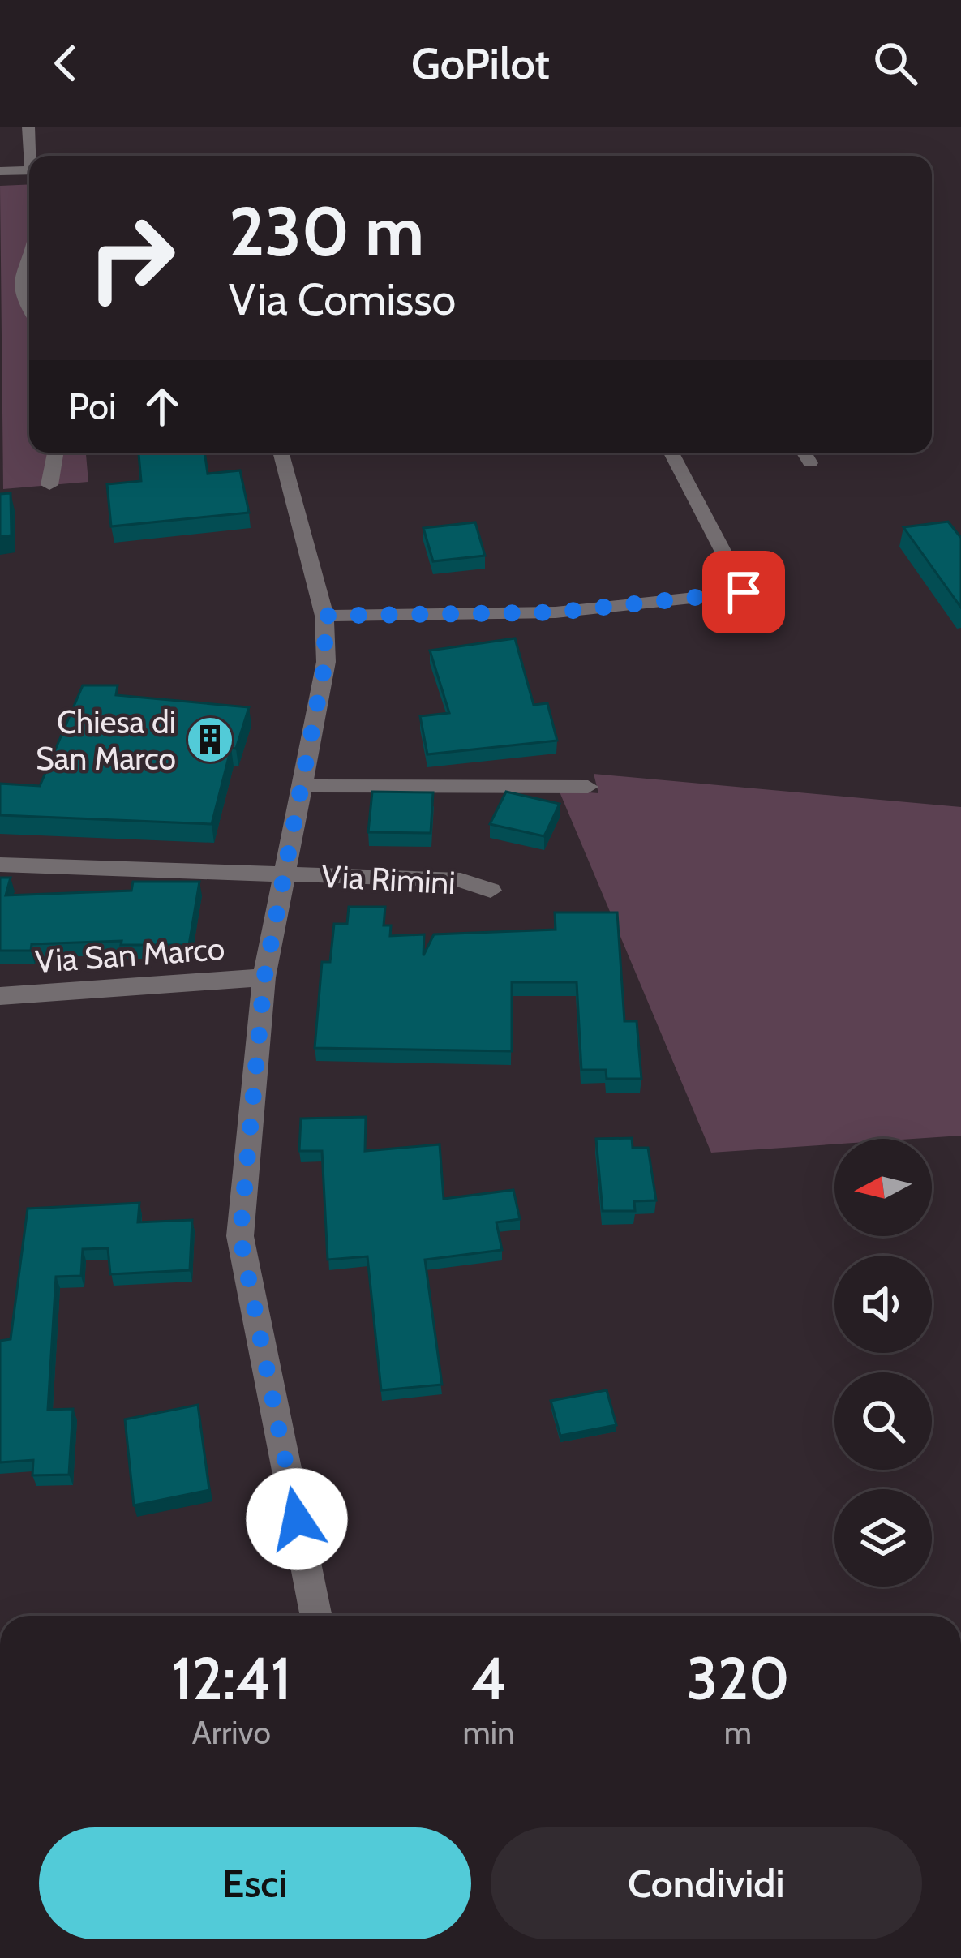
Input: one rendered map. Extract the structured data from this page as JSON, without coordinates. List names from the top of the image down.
{
  "streets": {
    "street": ["Via Rimini", "Via San Marco"]
  },
  "crossings": [
    ["Via Rimini", "Via San Marco"]
  ],
  "places": {
    "building": ["Chiesa di San Marco"]
  },
  "north": "left",
  "page": {
    "header": "GoPilot",
    "turn": ["230 m", "Via Comisso"],
    "then": "Poi",
    "eta": [
      "12:41",
      "Arrivo",
      "4",
      "min",
      "320",
      "m"
    ],
    "buttons": ["Esci", "Condividi"]
  }
}
